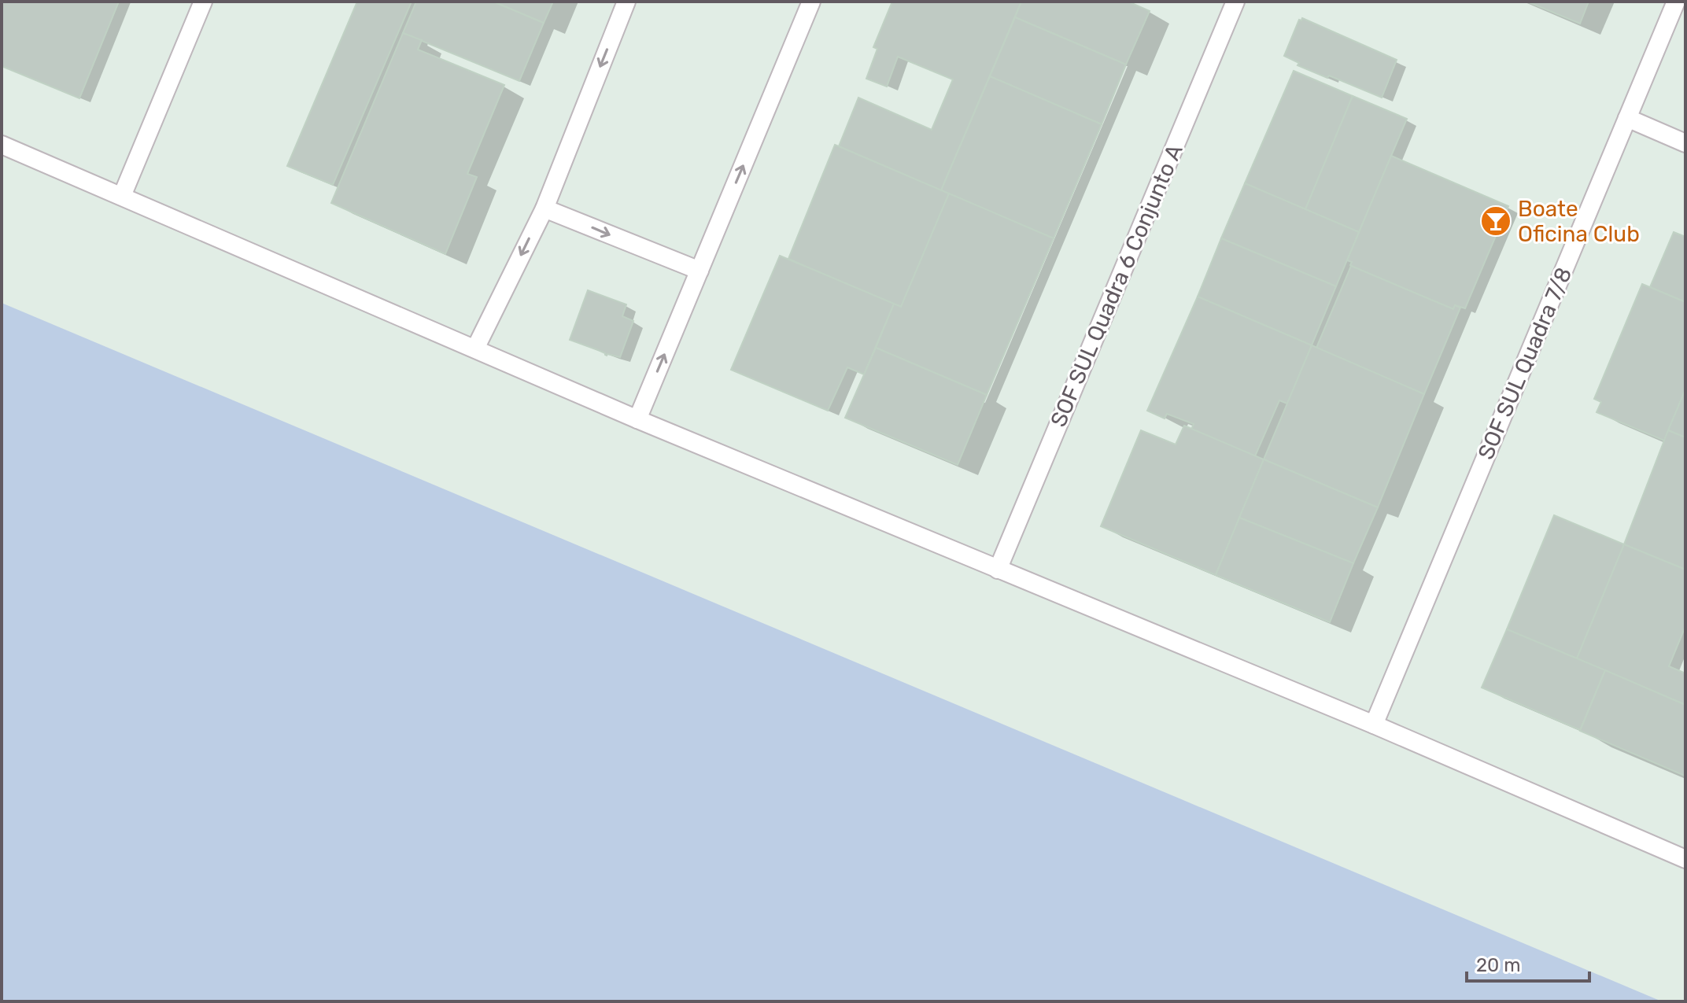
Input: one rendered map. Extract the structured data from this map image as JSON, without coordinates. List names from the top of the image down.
{
  "streets": {
    "lane": ["SOF SUL Quadra 6 Conjunto A", "SOF SUL Quadra 7/8"]
  },
  "places": {
    "bar": ["Boate Oficina Club"]
  },
  "scale_bar": "20 m"
}
